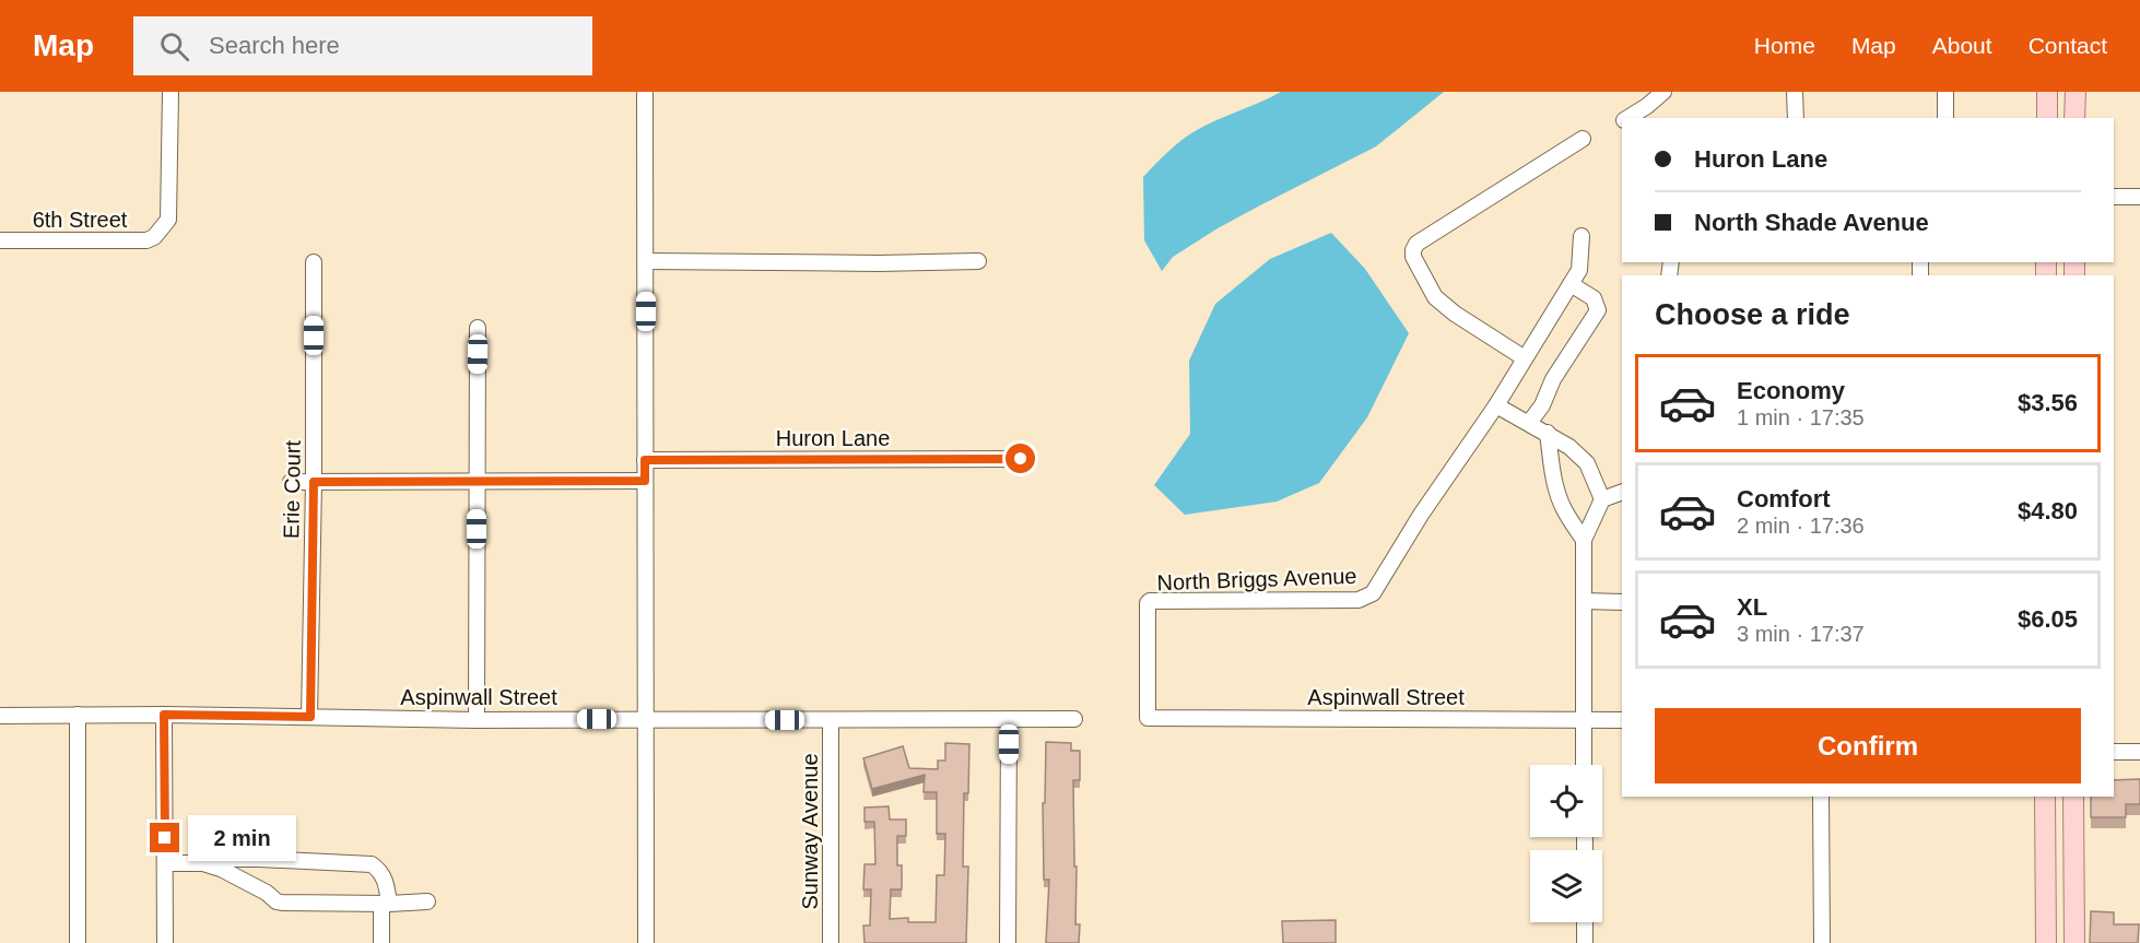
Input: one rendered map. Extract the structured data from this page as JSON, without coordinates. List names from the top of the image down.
{
  "streets": {
    "street": [
      "6th Street",
      "Huron Lane",
      "Erie Court",
      "North Briggs Avenue",
      "Aspinwall Street",
      "Sunway Avenue"
    ]
  },
  "crossings": [
    ["Erie Court", "Aspinwall Street"],
    ["North Briggs Avenue", "Aspinwall Street"],
    ["Aspinwall Street", "Sunway Avenue"]
  ],
  "page": {
    "header": "Map",
    "search": "Search here",
    "nav": [
      "Home",
      "Map",
      "About",
      "Contact"
    ],
    "banner": ["Huron Lane", "North Shade Avenue"],
    "heading": "Choose a ride",
    "list": [
      {
        "name": "Economy",
        "note": "1 min · 17:35",
        "value": "$3.56"
      },
      {
        "name": "Comfort",
        "note": "2 min · 17:36",
        "value": "$4.80"
      },
      {
        "name": "XL",
        "note": "3 min · 17:37",
        "value": "$6.05"
      }
    ],
    "buttons": "Confirm",
    "bubble": "2 min"
  }
}
